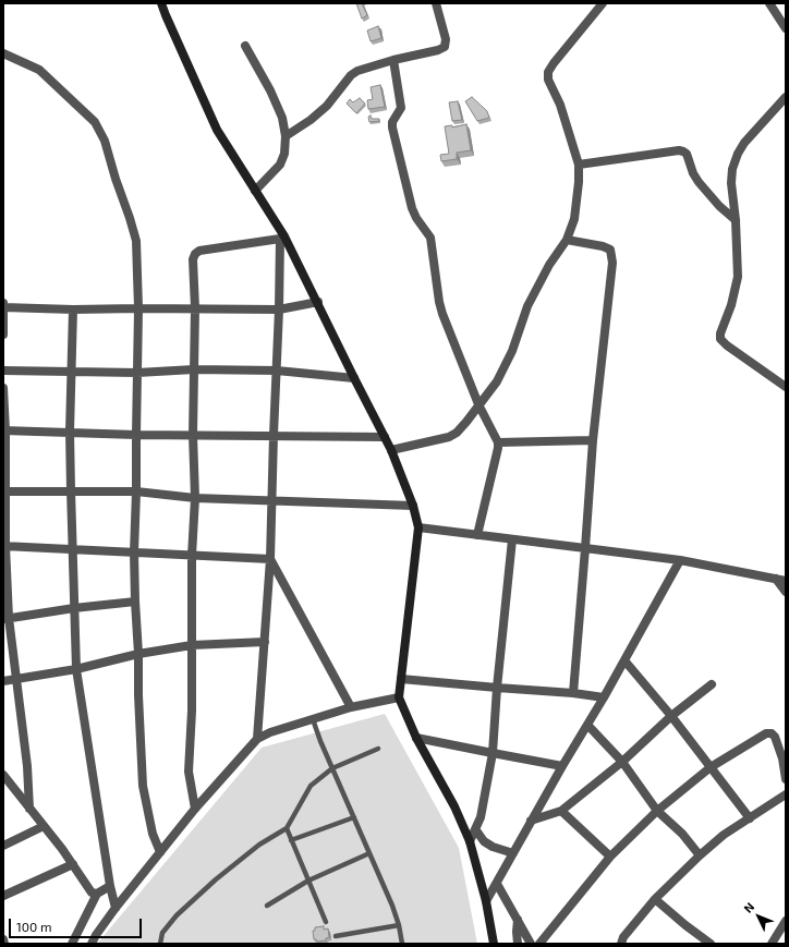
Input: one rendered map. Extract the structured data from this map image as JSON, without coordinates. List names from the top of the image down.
{
  "scale_bar": "100 m",
  "north": "top left"
}
